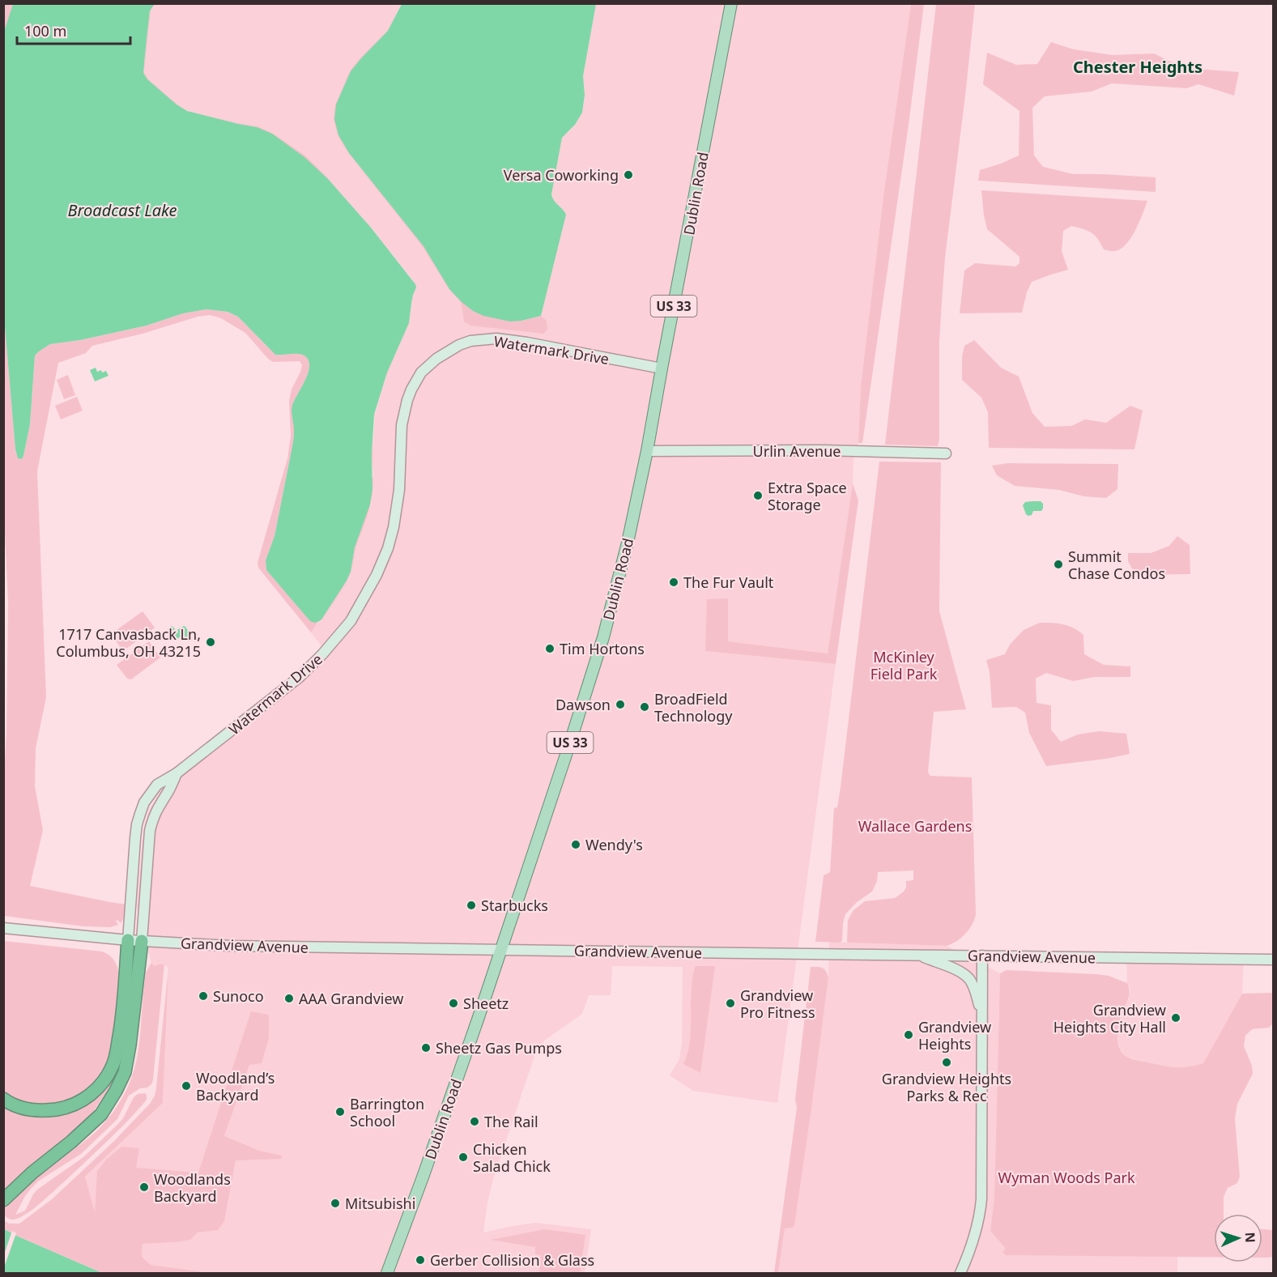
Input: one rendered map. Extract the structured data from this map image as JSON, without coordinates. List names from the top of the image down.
{
  "streets": {
    "main road": [
      "Dublin Road",
      "US 33",
      "Watermark Drive",
      "Urlin Avenue",
      "Grandview Avenue"
    ]
  },
  "crossings": [
    ["Dublin Road", "Watermark Drive"],
    ["Dublin Road", "Urlin Avenue"],
    ["Dublin Road", "Grandview Avenue"],
    ["Watermark Drive", "Grandview Avenue"]
  ],
  "districts": ["Chester Heights"],
  "water": ["Broadcast Lake"],
  "parks": ["McKinley Field Park", "Wallace Gardens", "Wyman Woods Park"],
  "places": [
    "Versa Coworking",
    "Extra Space Storage",
    "Summit Chase Condos",
    "The Fur Vault",
    "1717 Canvasback Ln, Columbus, OH 43215",
    "Tim Hortons",
    "Dawson",
    "BroadField Technology",
    "Wendy's",
    "Starbucks",
    "Sunoco",
    "AAA Grandview",
    "Sheetz",
    "Grandview Pro Fitness",
    "Grandview Heights City Hall",
    "Grandview Heights",
    "Sheetz Gas Pumps",
    "Grandview Heights Parks & Rec",
    "Woodland’s Backyard",
    "Barrington School",
    "The Rail",
    "Chicken Salad Chick",
    "Woodlands Backyard",
    "Mitsubishi",
    "Gerber Collision & Glass"
  ],
  "scale_bar": "100 m",
  "north": "right"
}
